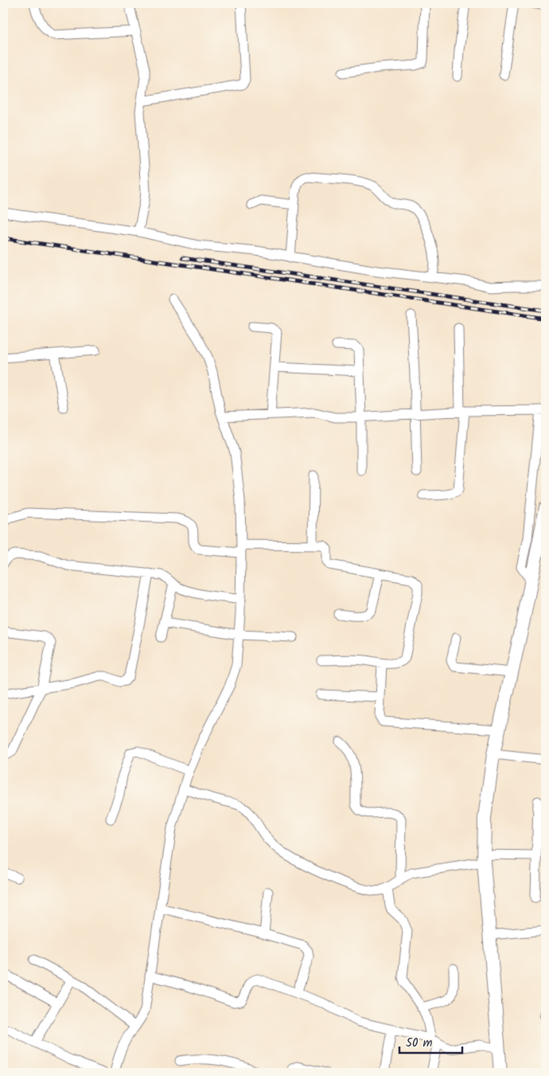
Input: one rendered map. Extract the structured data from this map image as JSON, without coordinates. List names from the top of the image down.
{
  "scale_bar": "50 m"
}
